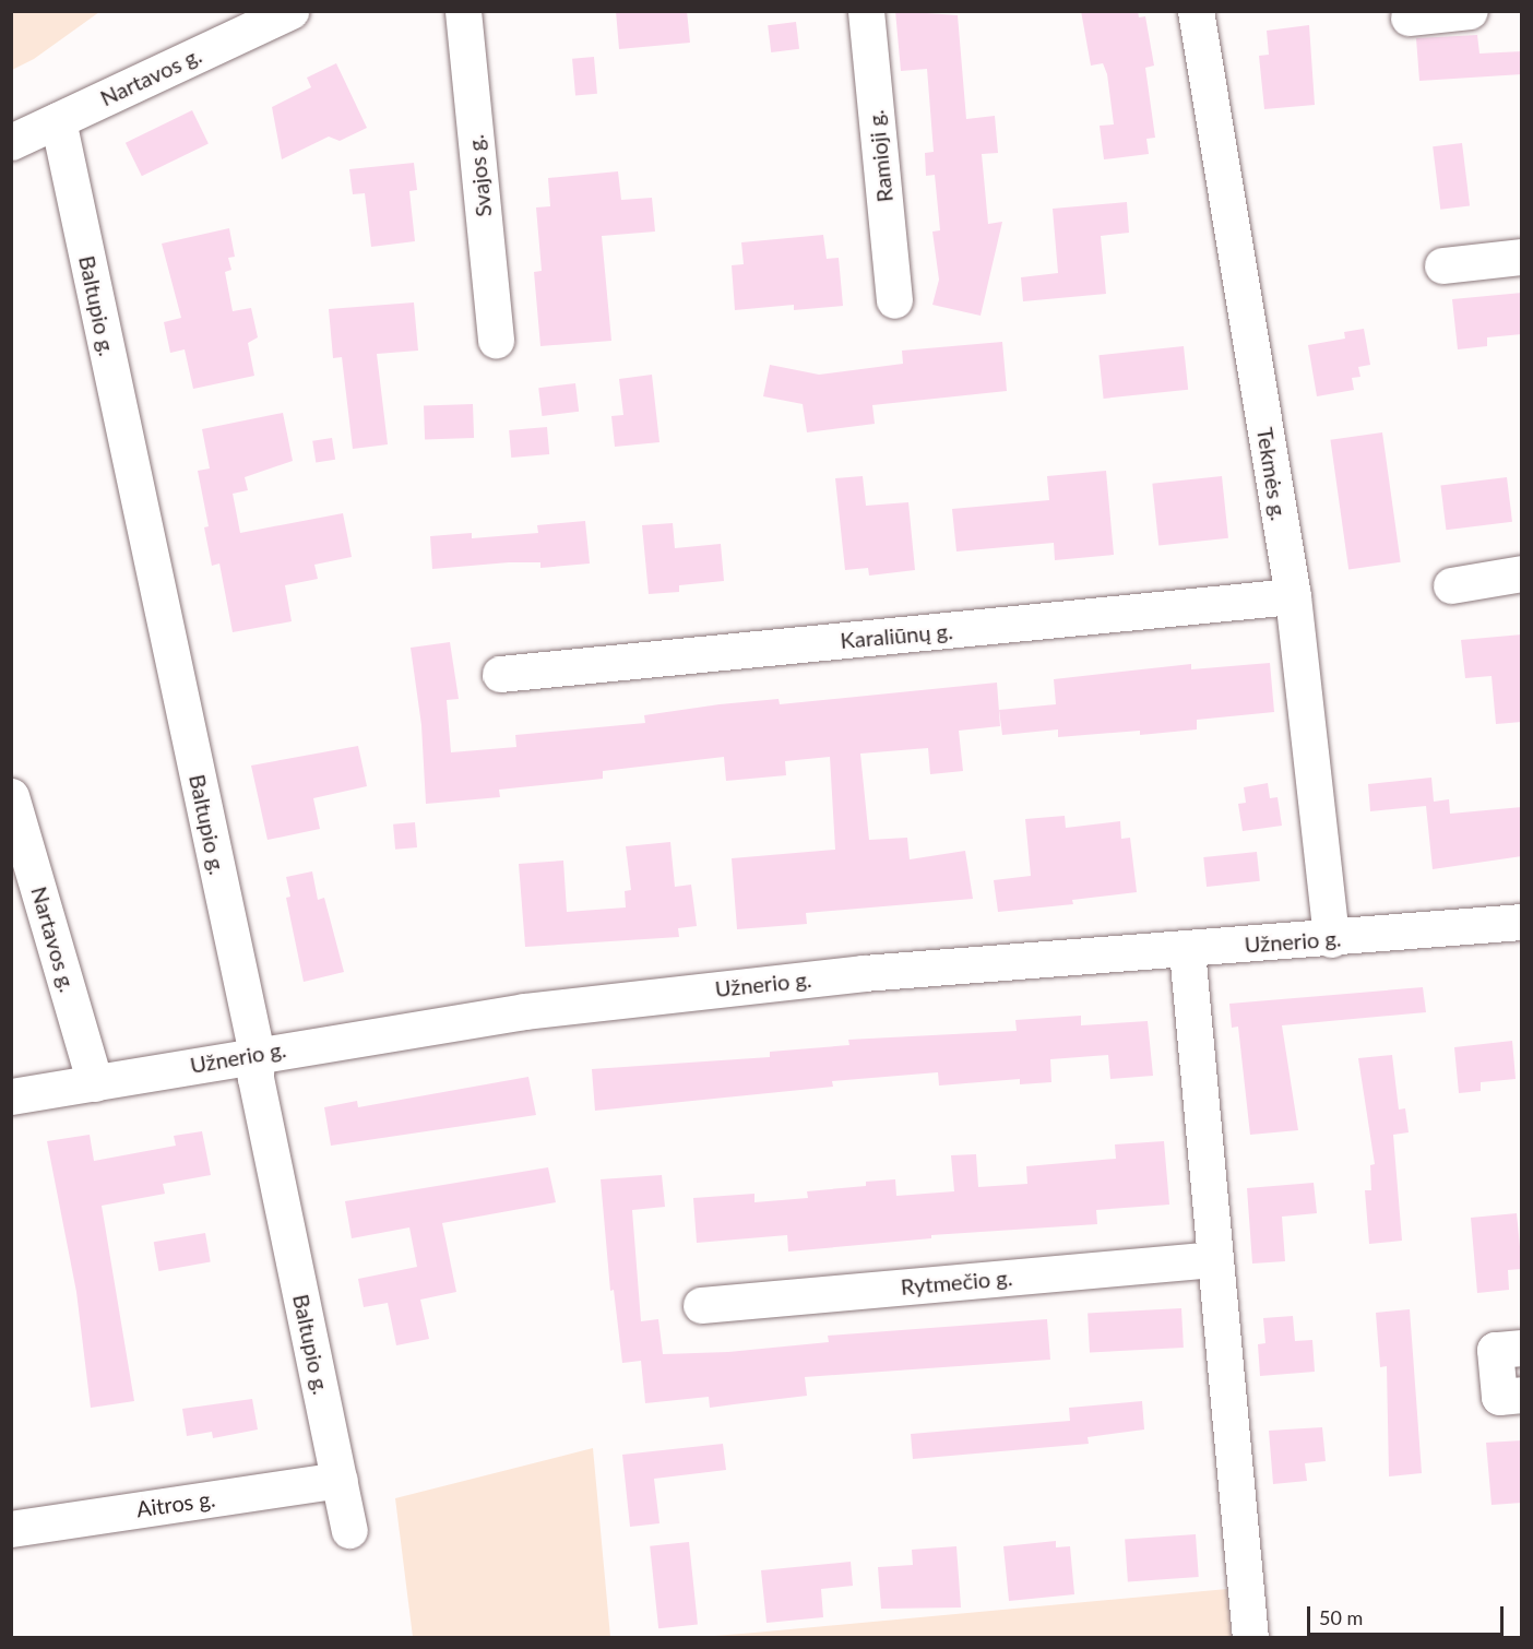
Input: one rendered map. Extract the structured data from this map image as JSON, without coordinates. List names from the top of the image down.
{
  "streets": {
    "street": [
      "Nartavos g.",
      "Ramioji g.",
      "Svajos g.",
      "Baltupio g.",
      "Tekmės g.",
      "Karaliūnų g.",
      "Užnerio g.",
      "Rytmečio g.",
      "Aitros g."
    ]
  },
  "crossings": [
    ["Nartavos g.", "Baltupio g."],
    ["Nartavos g.", "Užnerio g."],
    ["Baltupio g.", "Užnerio g."],
    ["Baltupio g.", "Aitros g."],
    ["Tekmės g.", "Karaliūnų g."],
    ["Tekmės g.", "Užnerio g."]
  ],
  "scale_bar": "50 m"
}
